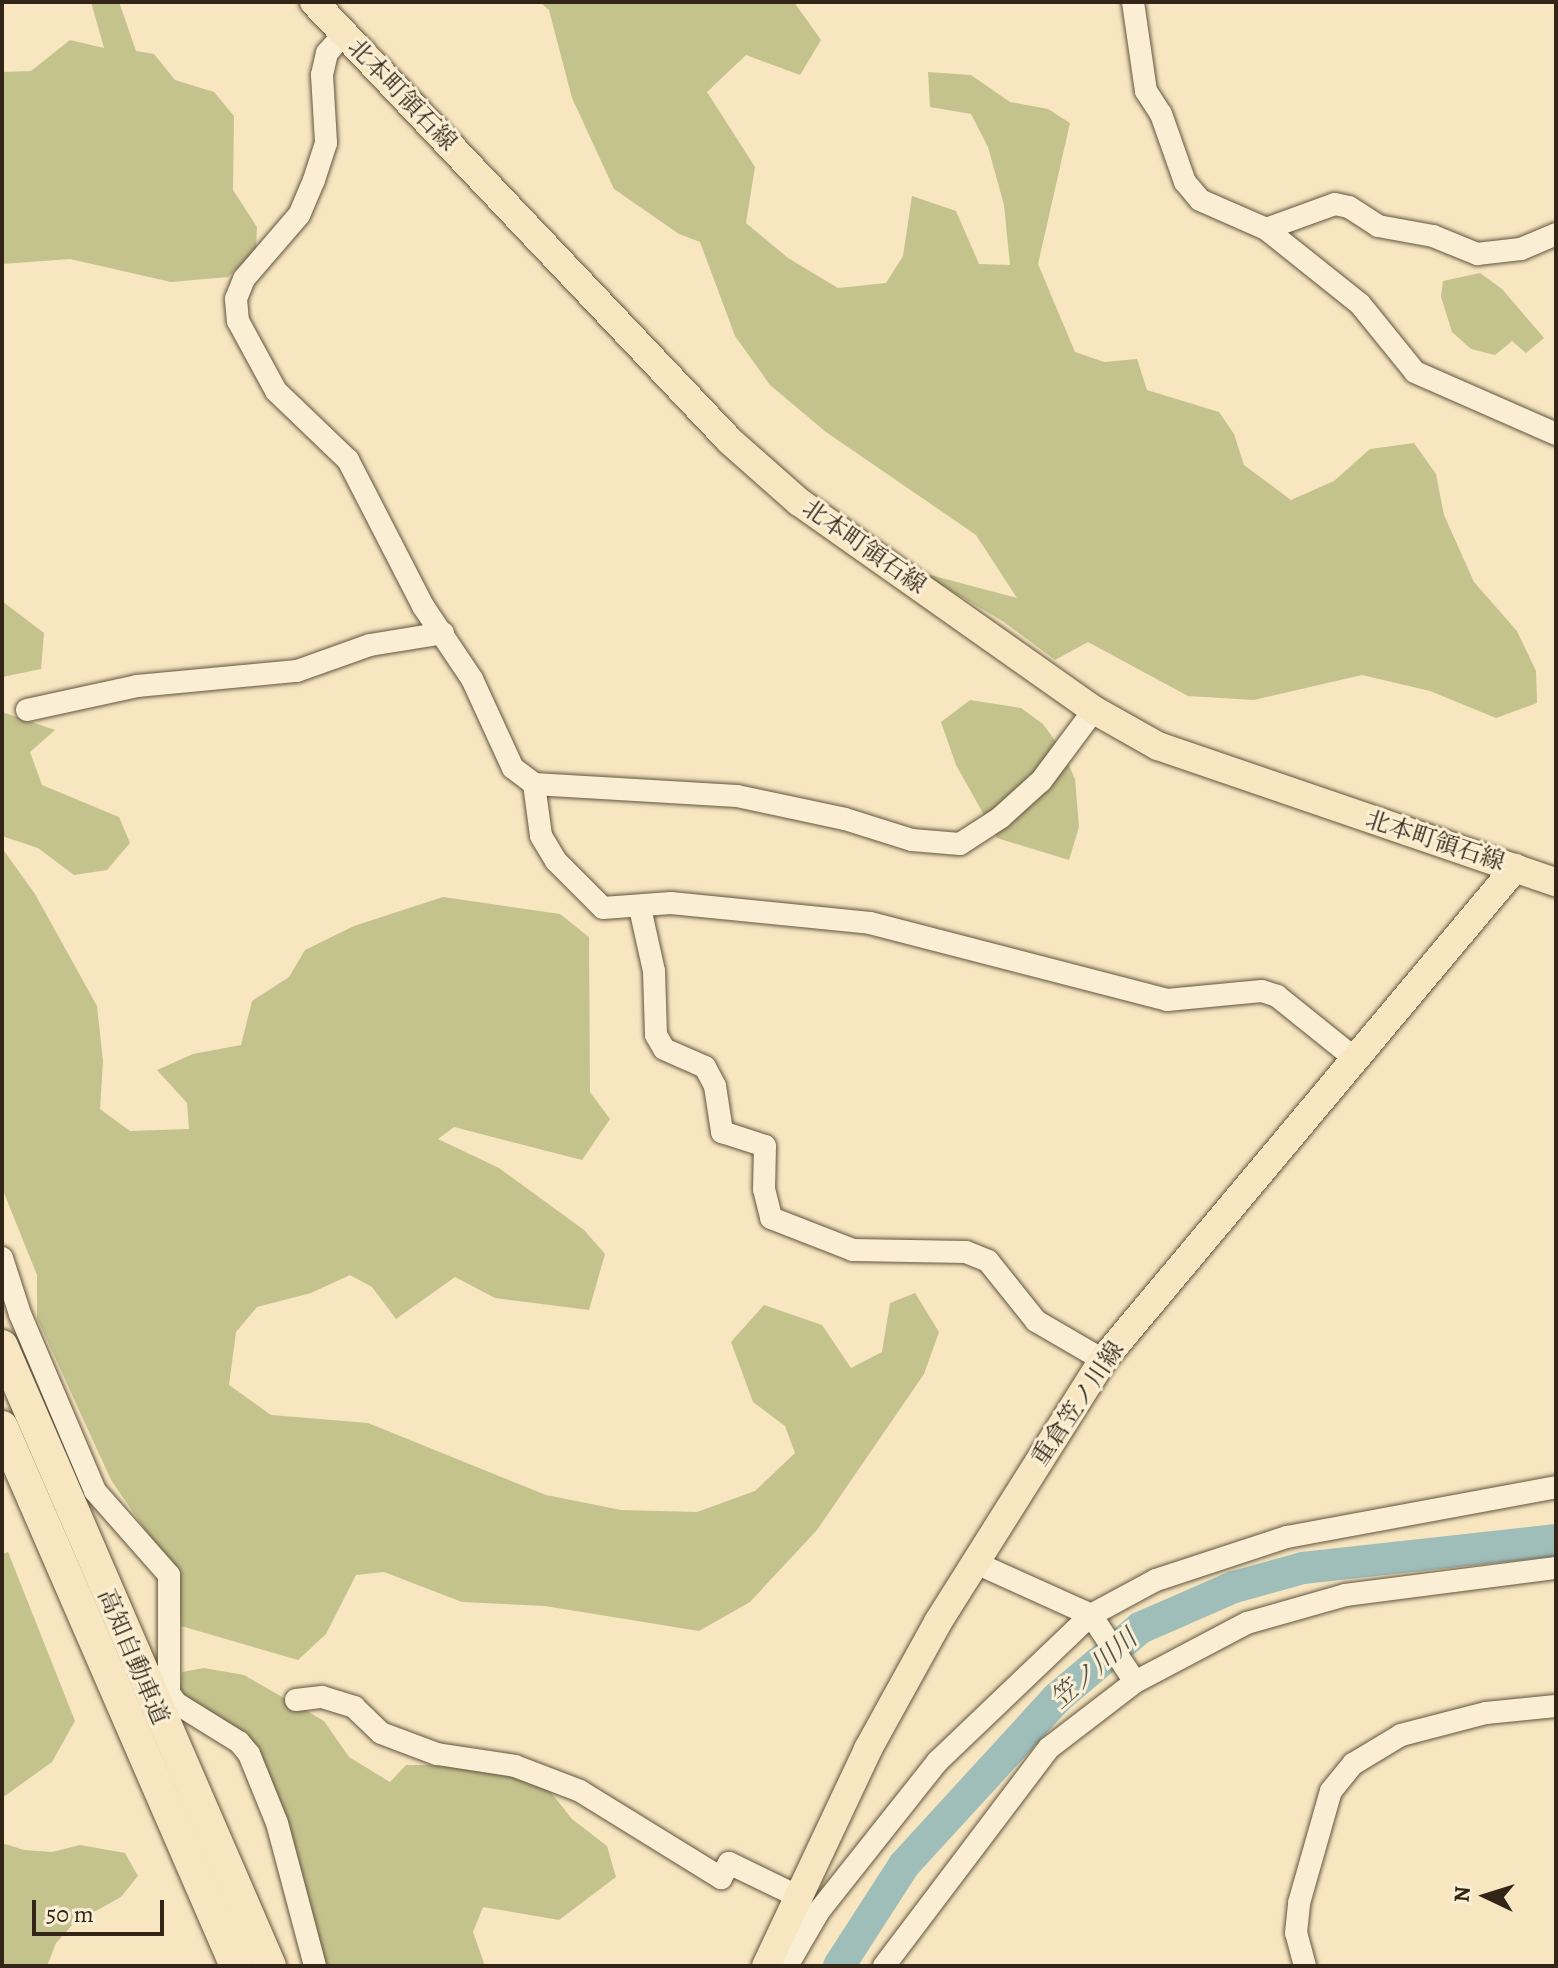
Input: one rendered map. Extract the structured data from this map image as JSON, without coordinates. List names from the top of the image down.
{
  "streets": {
    "highway": ["高知自動車道"],
    "main road": ["北本町領石線", "重倉笠ノ川線"]
  },
  "crossings": [
    ["北本町領石線", "重倉笠ノ川線"]
  ],
  "water": ["笠ノ川川"],
  "scale_bar": "50 m",
  "north": "left"
}
